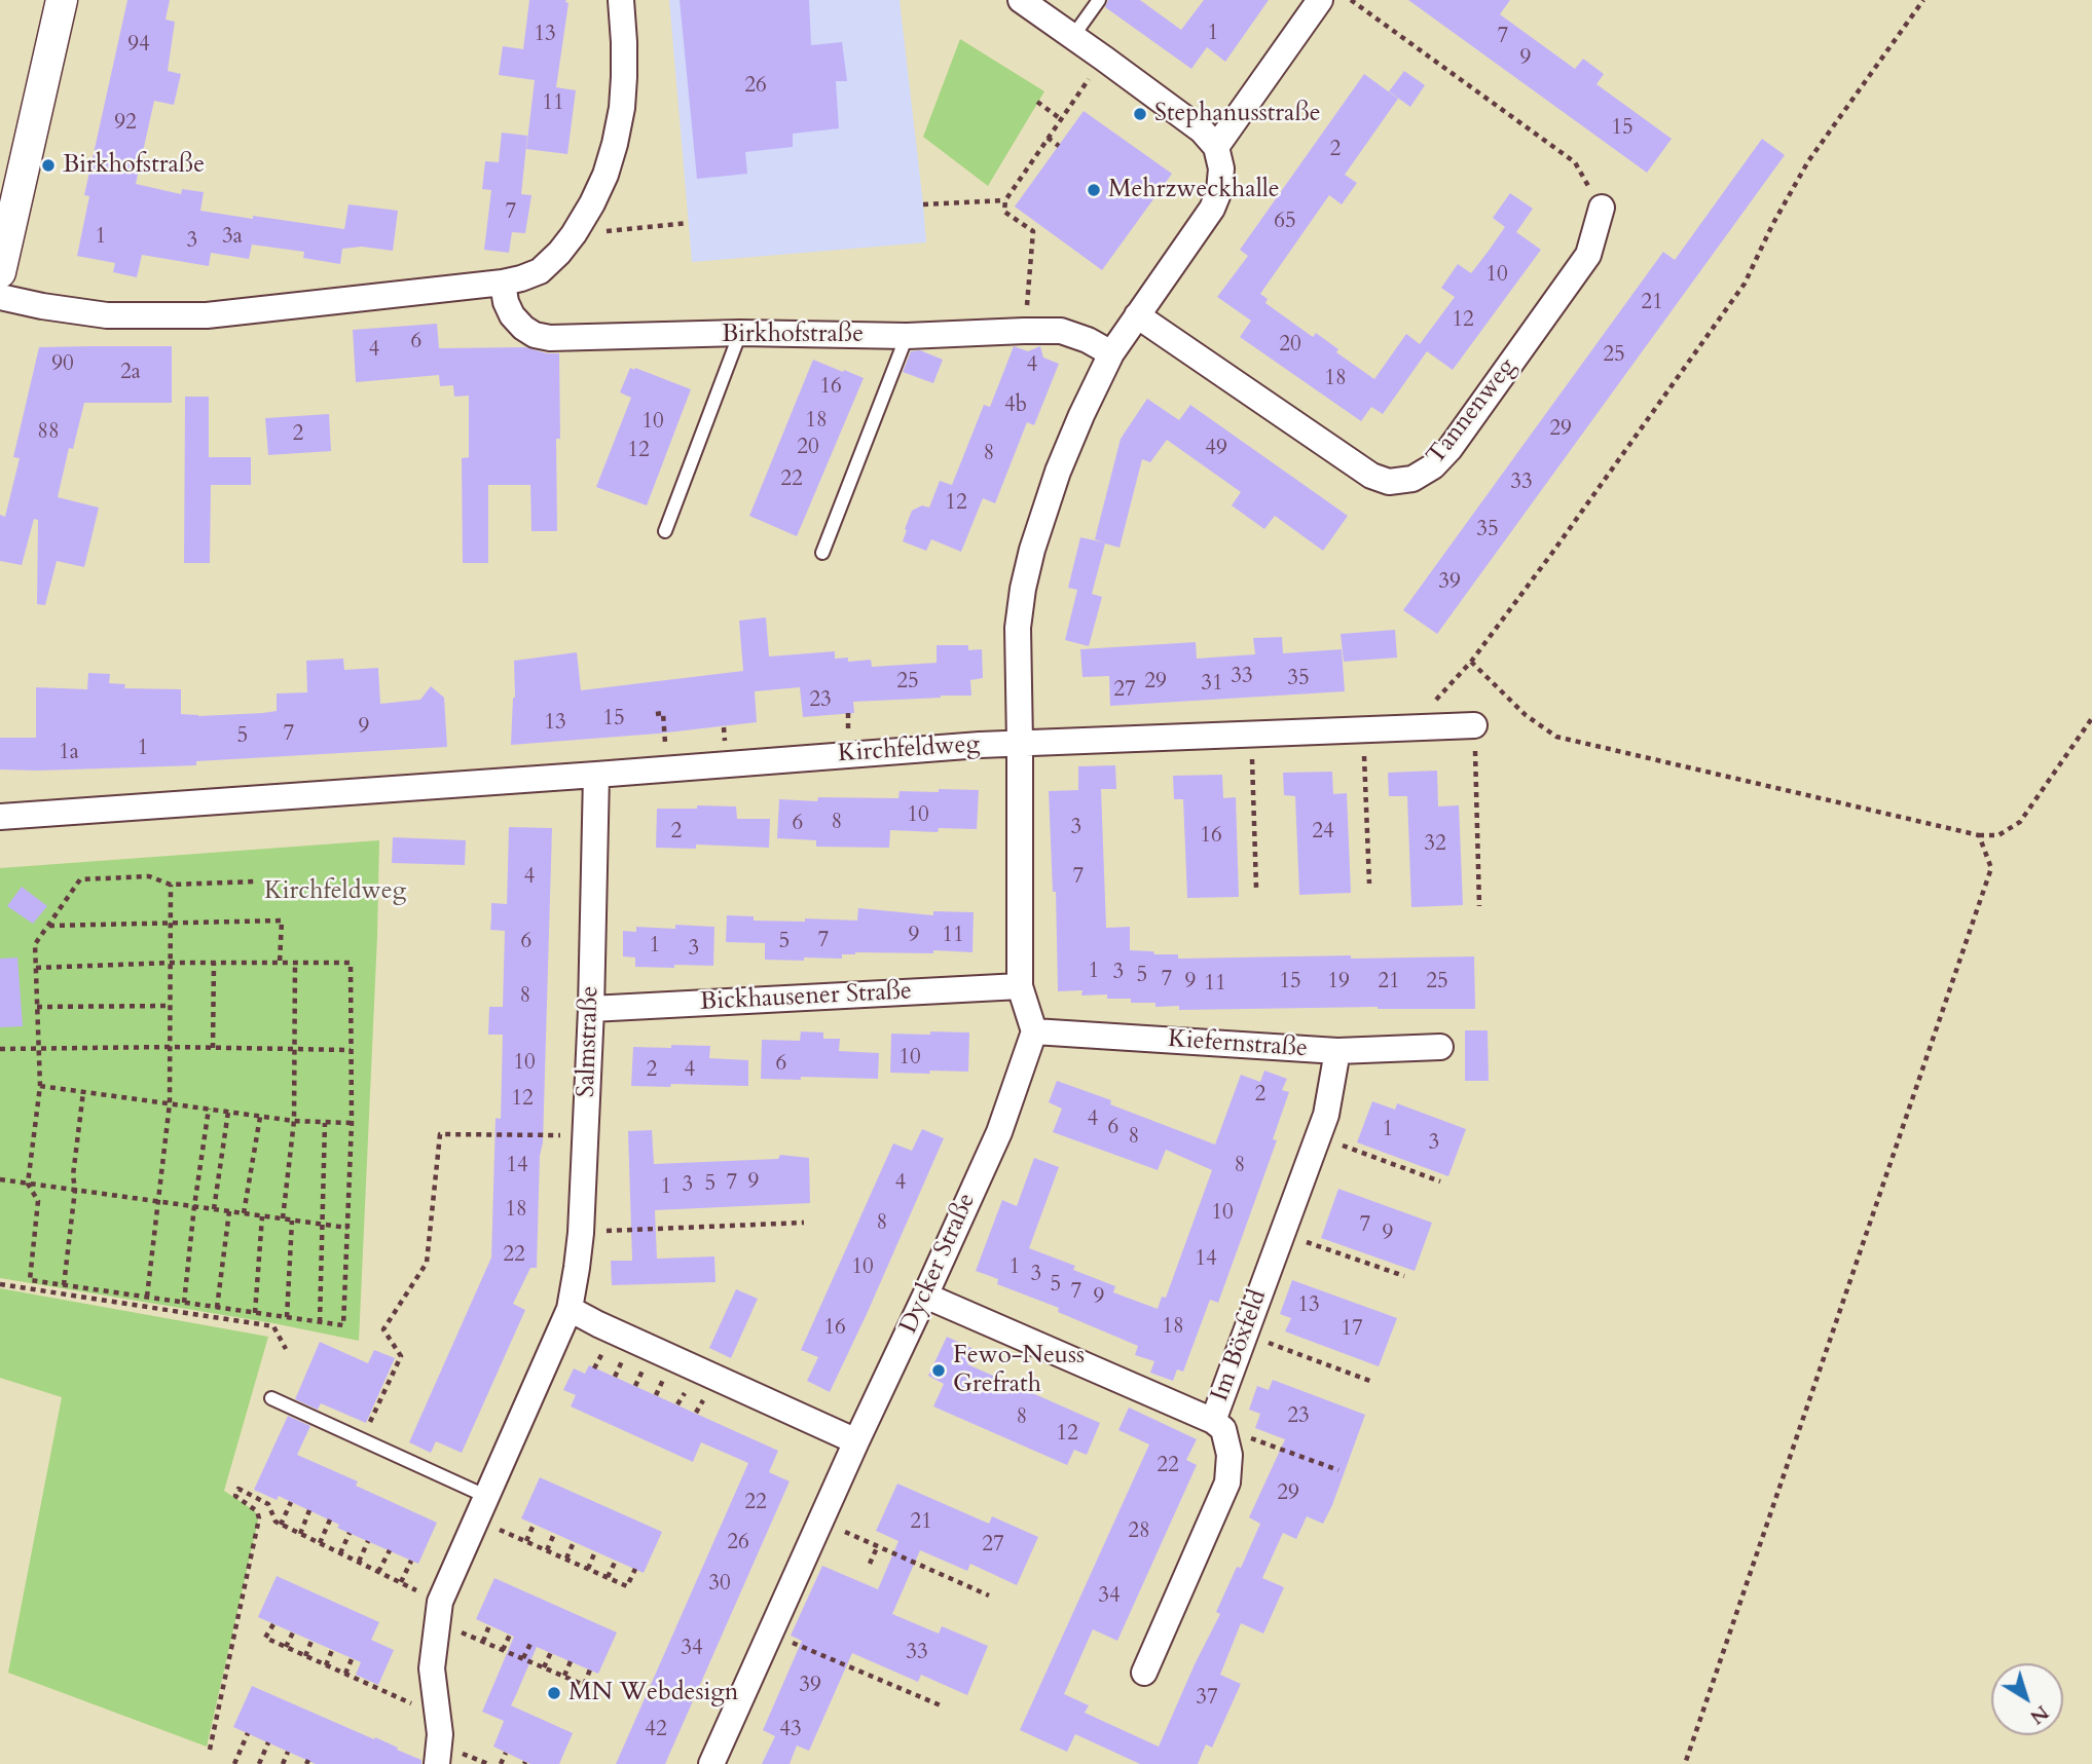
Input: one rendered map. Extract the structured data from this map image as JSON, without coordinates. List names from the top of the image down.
{
  "streets": {
    "street": [
      "Birkhofstraße",
      "Tannenweg",
      "Kirchfeldweg",
      "Bickhausener Straße",
      "Salmstraße",
      "Kiefernstraße",
      "Dycker Straße",
      "Im Böxfeld"
    ]
  },
  "crossings": [
    ["Kirchfeldweg", "Salmstraße"],
    ["Bickhausener Straße", "Salmstraße"],
    ["Kiefernstraße", "Dycker Straße"],
    ["Kiefernstraße", "Im Böxfeld"]
  ],
  "parks": ["Kirchfeldweg"],
  "places": [
    "Stephanusstraße",
    "Birkhofstraße",
    "Mehrzweckhalle",
    "Fewo-Neuss Grefrath",
    "MN Webdesign"
  ],
  "house_numbers": [
    "1",
    "13",
    "7",
    "94",
    "9",
    "26",
    "11",
    "92",
    "15",
    "2",
    "7",
    "65",
    "1",
    "3a",
    "3",
    "10",
    "21",
    "12",
    "6",
    "20",
    "4",
    "25",
    "90",
    "4",
    "2a",
    "18",
    "16",
    "4b",
    "18",
    "10",
    "29",
    "88",
    "2",
    "20",
    "49",
    "12",
    "8",
    "22",
    "33",
    "12",
    "35",
    "39",
    "33",
    "35",
    "25",
    "29",
    "31",
    "27",
    "23",
    "15",
    "13",
    "9",
    "7",
    "5",
    "1",
    "1a",
    "10",
    "8",
    "6",
    "3",
    "2",
    "24",
    "16",
    "32",
    "4",
    "7",
    "9",
    "11",
    "7",
    "6",
    "5",
    "1",
    "3",
    "1",
    "3",
    "5",
    "7",
    "9",
    "15",
    "19",
    "21",
    "25",
    "11",
    "8",
    "10",
    "10",
    "6",
    "2",
    "4",
    "2",
    "12",
    "4",
    "6",
    "1",
    "8",
    "3",
    "14",
    "8",
    "9",
    "7",
    "4",
    "5",
    "3",
    "1",
    "18",
    "10",
    "8",
    "7",
    "9",
    "22",
    "14",
    "10",
    "1",
    "3",
    "5",
    "7",
    "9",
    "13",
    "18",
    "16",
    "17",
    "23",
    "8",
    "12",
    "22",
    "29",
    "22",
    "21",
    "28",
    "26",
    "27",
    "30",
    "34",
    "34",
    "33",
    "39",
    "37",
    "42",
    "43"
  ],
  "north": "bottom right"
}
